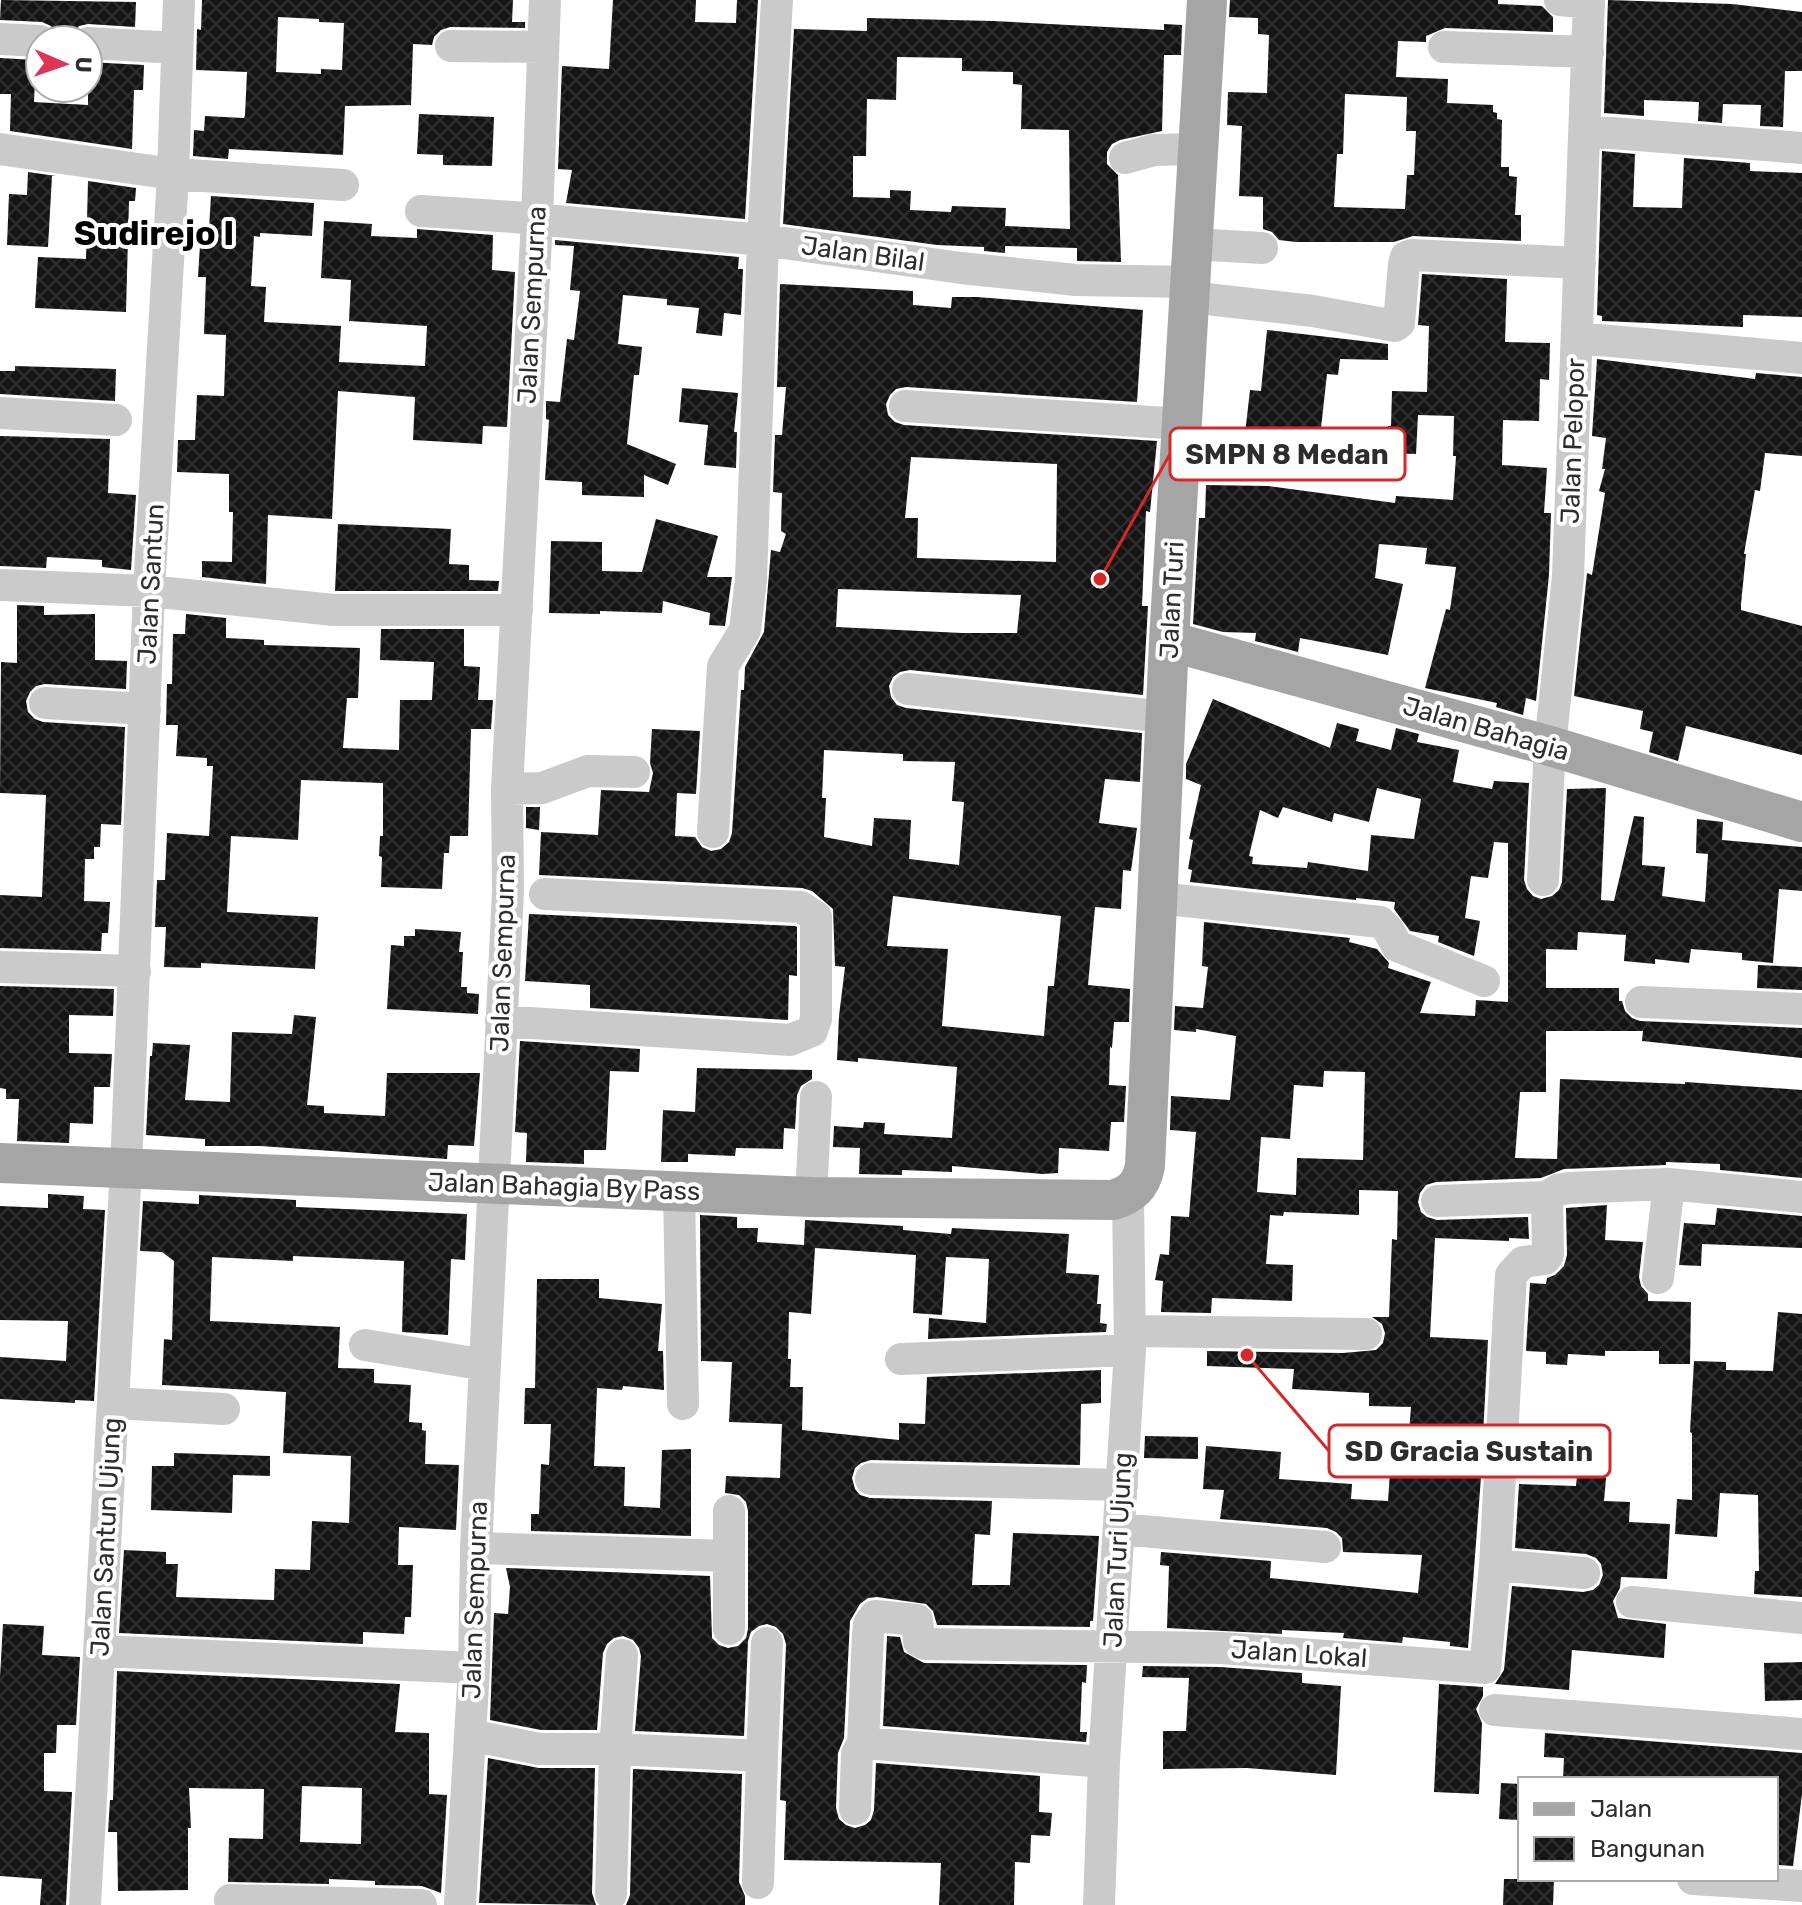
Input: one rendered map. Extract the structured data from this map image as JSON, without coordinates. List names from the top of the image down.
{
  "streets": {
    "main road": ["Jalan Turi", "Jalan Bahagia", "Jalan Bahagia By Pass"],
    "street": [
      "Jalan Bilal",
      "Jalan Sempurna",
      "Jalan Pelopor",
      "Jalan Santun",
      "Jalan Santun Ujung",
      "Jalan Turi Ujung",
      "Jalan Lokal"
    ]
  },
  "crossings": [
    ["Jalan Bilal", "Jalan Sempurna"],
    ["Jalan Bilal", "Jalan Turi"],
    ["Jalan Sempurna", "Jalan Bahagia By Pass"],
    ["Jalan Pelopor", "Jalan Bahagia"],
    ["Jalan Santun", "Jalan Bahagia By Pass"],
    ["Jalan Santun", "Jalan Santun Ujung"],
    ["Jalan Turi", "Jalan Bahagia"],
    ["Jalan Turi", "Jalan Bahagia By Pass"],
    ["Jalan Turi", "Jalan Turi Ujung"],
    ["Jalan Bahagia By Pass", "Jalan Santun Ujung"],
    ["Jalan Bahagia By Pass", "Jalan Turi Ujung"],
    ["Jalan Turi Ujung", "Jalan Lokal"]
  ],
  "districts": ["Sudirejo I"],
  "places": ["SMPN 8 Medan", "SD Gracia Sustain"],
  "legend": ["Jalan", "Bangunan"],
  "north": "right"
}
